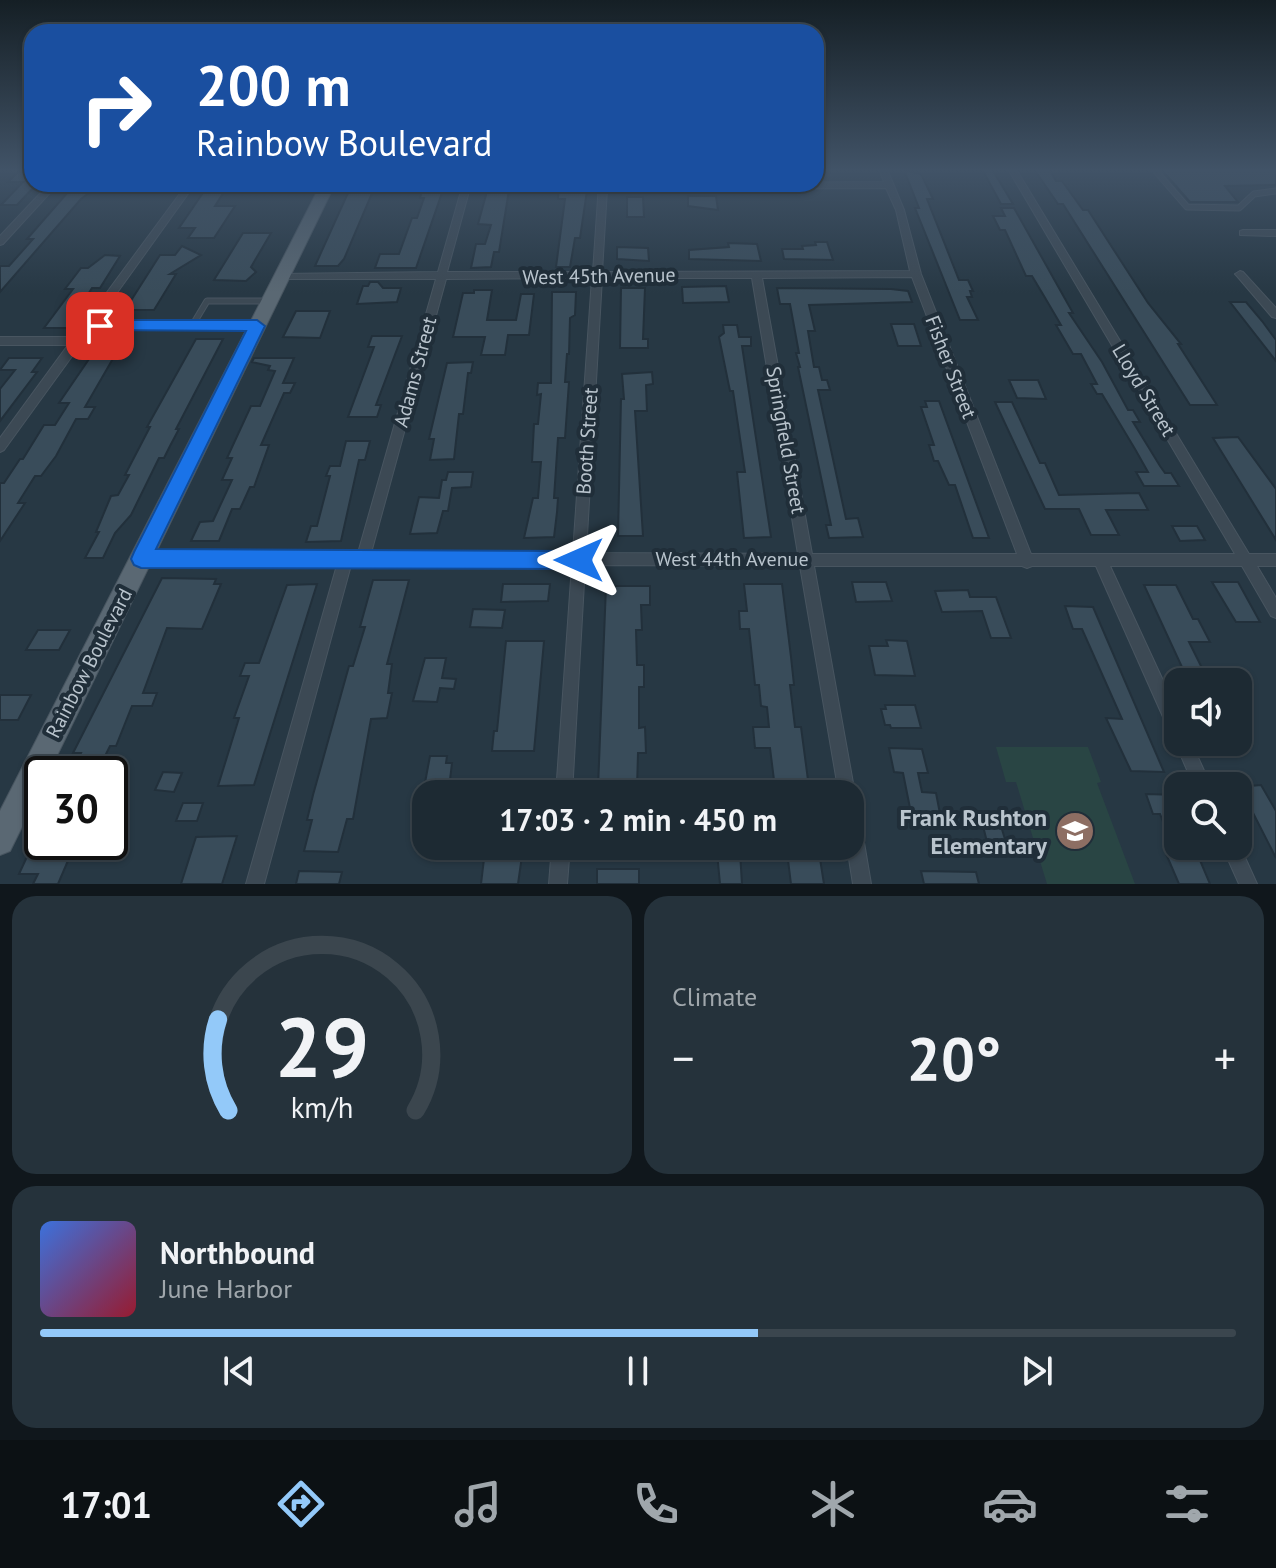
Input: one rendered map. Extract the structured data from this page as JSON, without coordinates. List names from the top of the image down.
{
  "streets": {
    "main road": ["Rainbow Boulevard"],
    "street": [
      "West 45th Avenue",
      "Fisher Street",
      "Adams Street",
      "Lloyd Street",
      "Springfield Street",
      "Booth Street",
      "West 44th Avenue"
    ]
  },
  "crossings": [
    ["West 45th Avenue", "Fisher Street"],
    ["West 45th Avenue", "Adams Street"],
    ["West 45th Avenue", "Springfield Street"],
    ["West 45th Avenue", "Booth Street"],
    ["West 45th Avenue", "Rainbow Boulevard"],
    ["Fisher Street", "West 44th Avenue"],
    ["Adams Street", "West 44th Avenue"],
    ["Lloyd Street", "West 44th Avenue"],
    ["Springfield Street", "West 44th Avenue"],
    ["Booth Street", "West 44th Avenue"],
    ["West 44th Avenue", "Rainbow Boulevard"]
  ],
  "places": {
    "school or university": ["Frank Rushton Elementary"]
  },
  "page": {
    "turn": ["200 m", "Rainbow Boulevard"],
    "limit": "30",
    "trip": "17:03 · 2 min · 450 m",
    "tile": "Climate",
    "heat": ["−", "20°", "+"],
    "song": ["Northbound", "June Harbor"],
    "tabs": "17:01",
    "gauge": ["29", "km/h"]
  }
}
